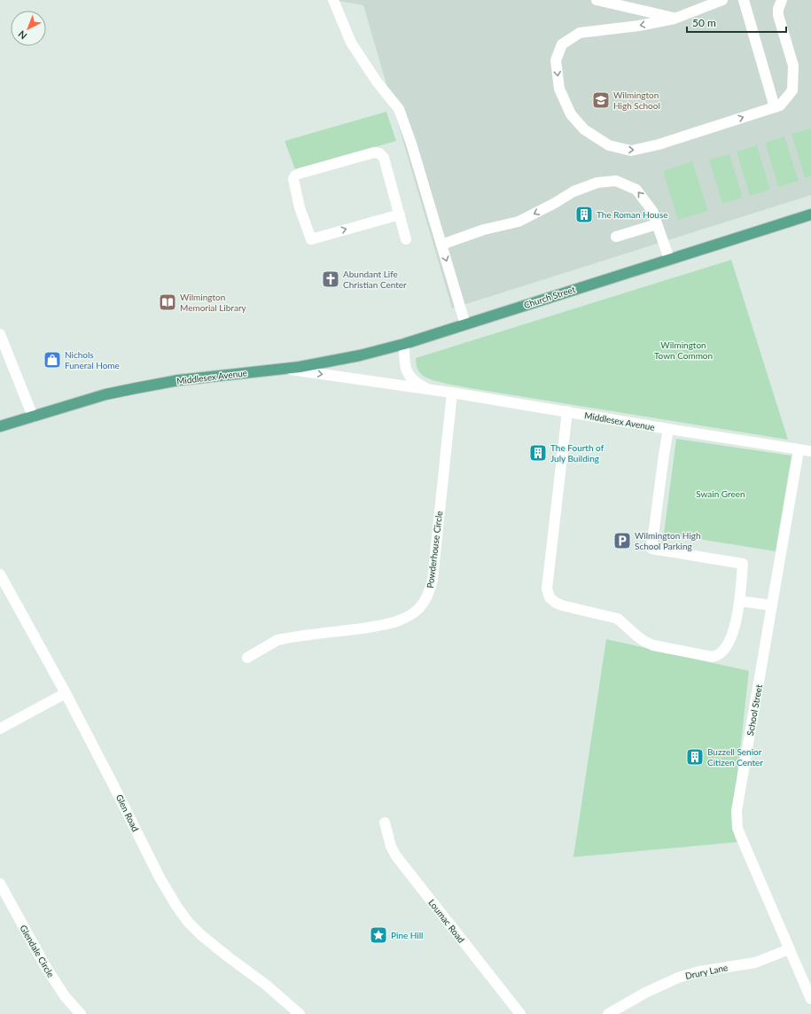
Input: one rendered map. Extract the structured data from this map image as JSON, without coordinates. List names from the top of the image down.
{
  "streets": {
    "main road": ["Church Street", "Middlesex Avenue"],
    "street": [
      "Powderhouse Circle",
      "School Street",
      "Glen Road",
      "Loumac Road",
      "Glendale Circle",
      "Drury Lane"
    ]
  },
  "crossings": [
    ["Church Street", "Middlesex Avenue"],
    ["Middlesex Avenue", "Powderhouse Circle"],
    ["Middlesex Avenue", "School Street"],
    ["School Street", "Drury Lane"]
  ],
  "parks": ["Wilmington Town Common", "Swain Green"],
  "places": {
    "school or university": ["Wilmington High School"],
    "building": ["The Roman House", "The Fourth of July Building", "Buzzell Senior Citizen Center"],
    "church": ["Abundant Life Christian Center"],
    "library": ["Wilmington Memorial Library"],
    "shop": ["Nichols Funeral Home"],
    "parking": ["Wilmington High School Parking"],
    "place": ["Pine Hill"]
  },
  "scale_bar": "50 m",
  "north": "bottom left"
}
